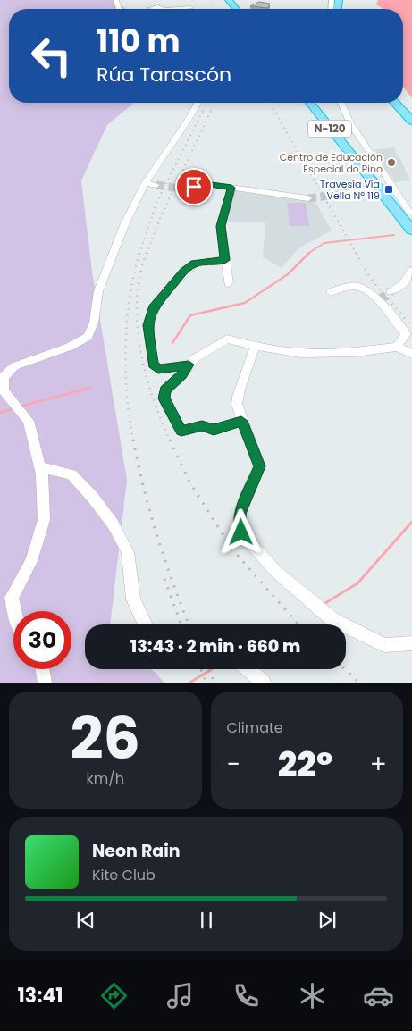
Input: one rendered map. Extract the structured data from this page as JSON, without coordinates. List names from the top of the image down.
{
  "streets": {
    "highway": ["N-120"]
  },
  "places": {
    "other": ["Centro de Educación Especial do Pino"],
    "transit": ["Travesía Vía Vella Nº 119"]
  },
  "page": {
    "turn": ["110 m", "Rúa Tarascón"],
    "limit": "30",
    "trip": "13:43 · 2 min · 660 m",
    "tile": [
      ["26", "km/h"],
      "Climate"
    ],
    "heat": ["−", "22°", "+"],
    "song": ["Neon Rain", "Kite Club"],
    "tabs": "13:41"
  }
}
